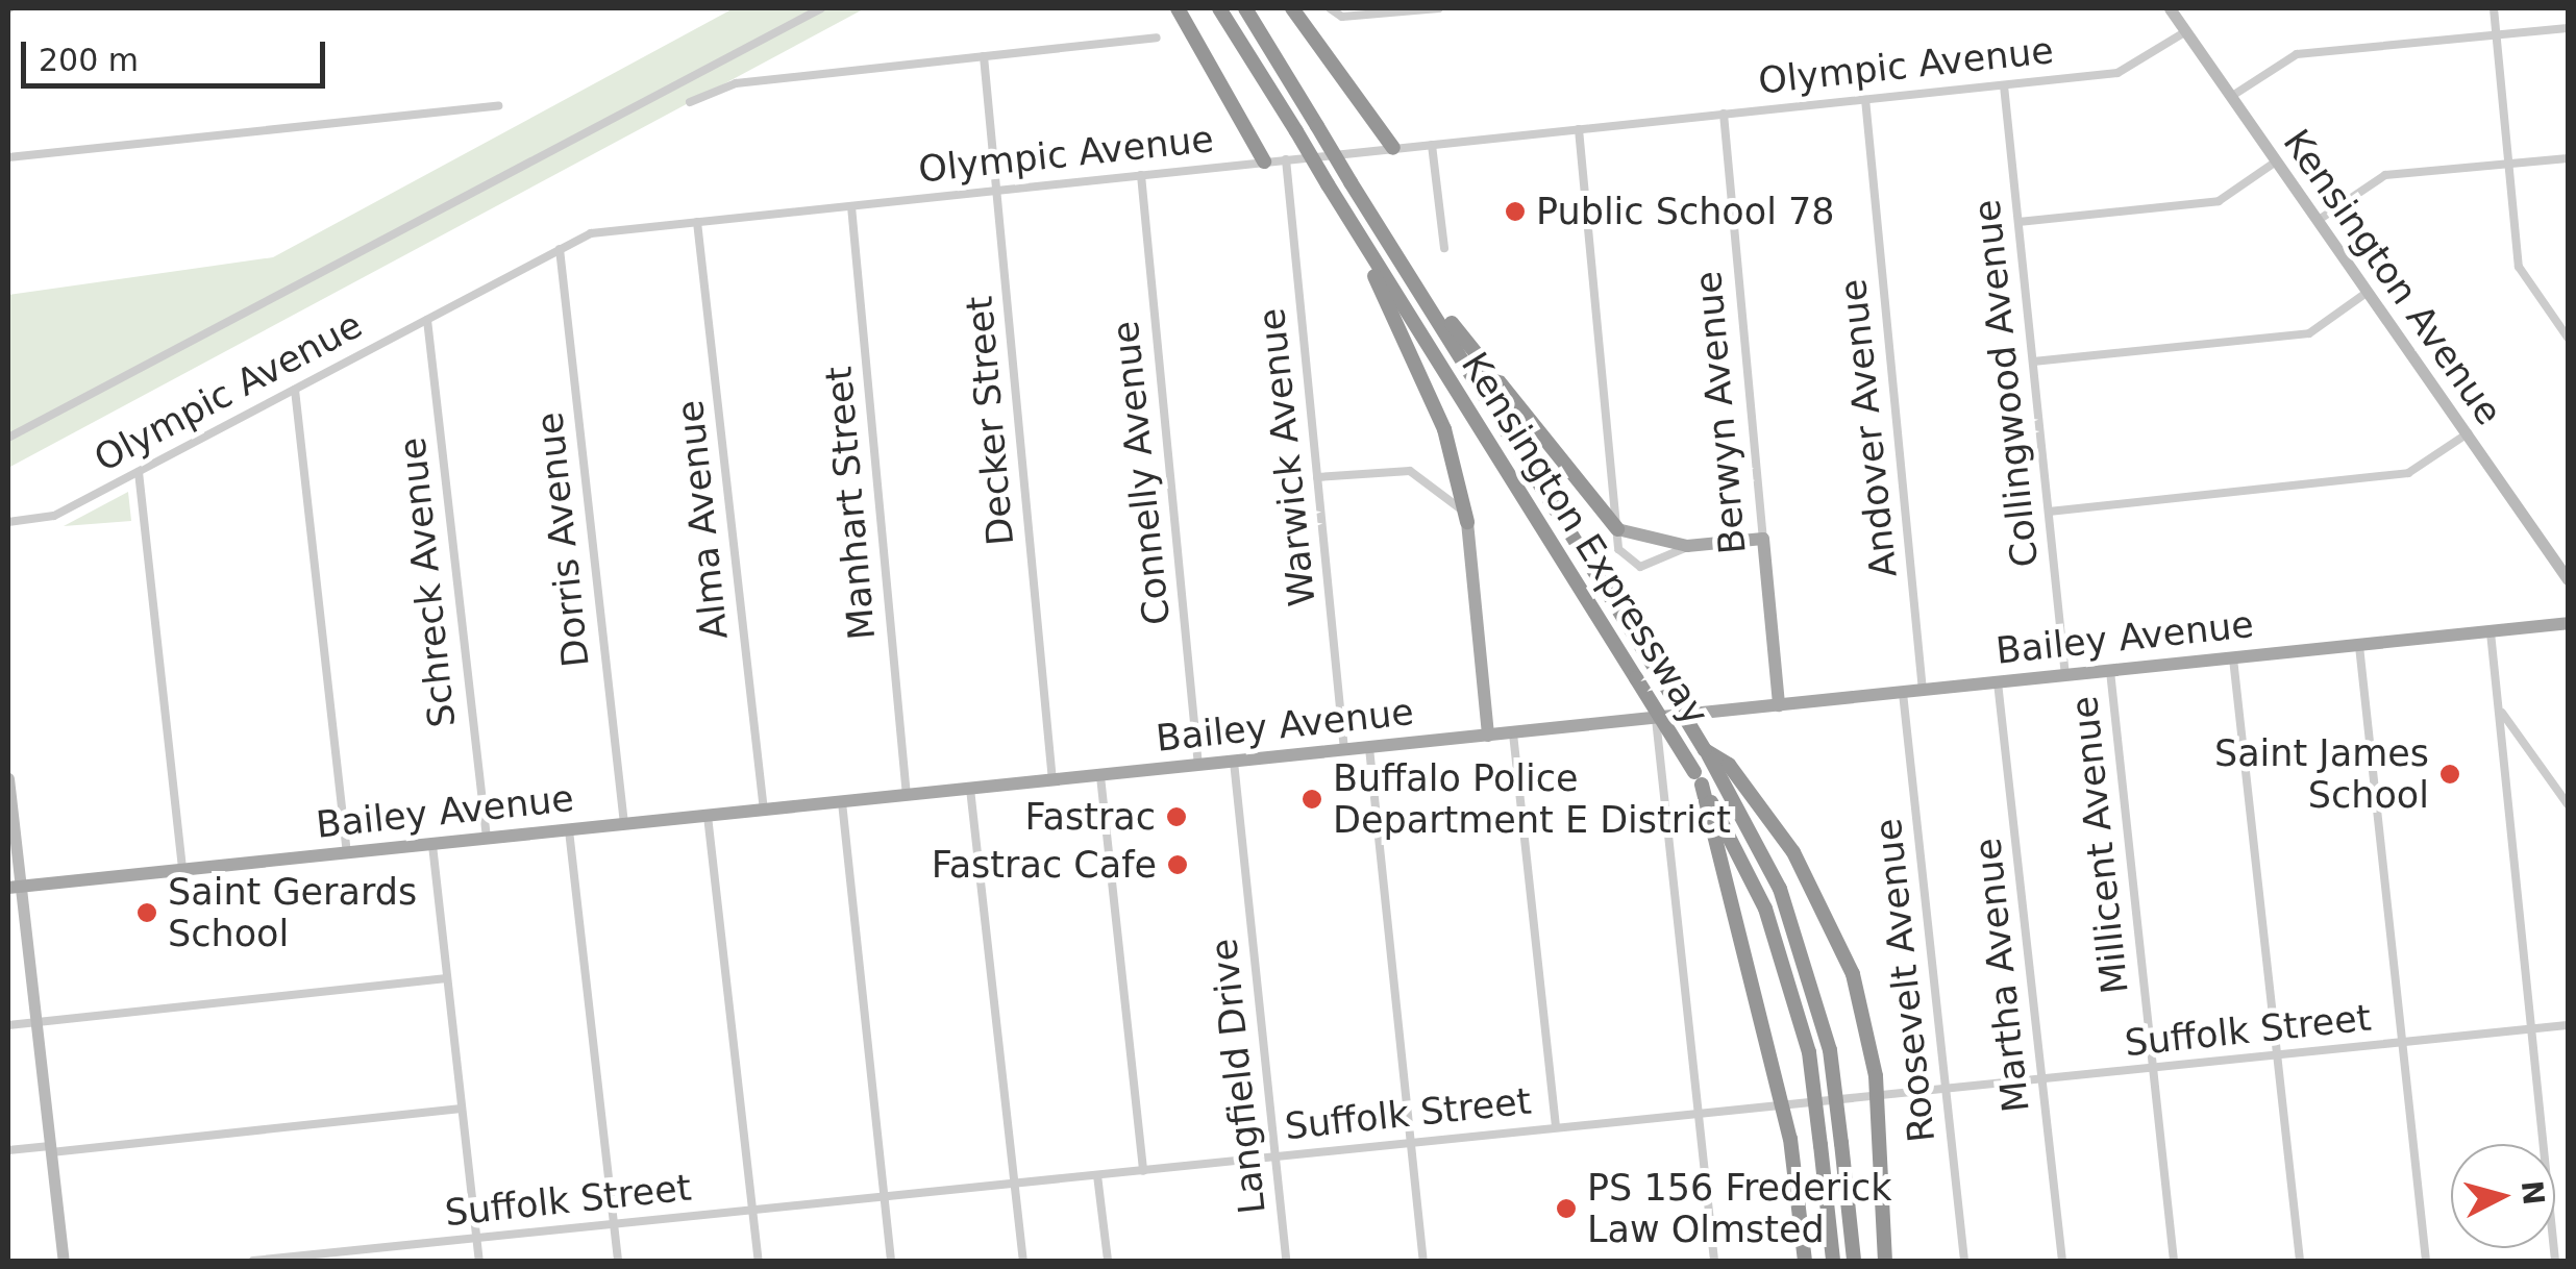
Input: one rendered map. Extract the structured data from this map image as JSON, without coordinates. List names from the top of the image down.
{
  "streets": {
    "highway": ["Kensington Expressway"],
    "main road": ["Berwyn Avenue", "Bailey Avenue"],
    "street": [
      "Olympic Avenue",
      "Kensington Avenue",
      "Collingwood Avenue",
      "Decker Street",
      "Andover Avenue",
      "Warwick Avenue",
      "Connelly Avenue",
      "Manhart Street",
      "Alma Avenue",
      "Dorris Avenue",
      "Schreck Avenue",
      "Millicent Avenue",
      "Martha Avenue",
      "Roosevelt Avenue",
      "Suffolk Street",
      "Langfield Drive"
    ]
  },
  "crossings": [
    ["Olympic Avenue", "Kensington Avenue"],
    ["Olympic Avenue", "Collingwood Avenue"],
    ["Olympic Avenue", "Berwyn Avenue"],
    ["Olympic Avenue", "Decker Street"],
    ["Olympic Avenue", "Andover Avenue"],
    ["Olympic Avenue", "Warwick Avenue"],
    ["Olympic Avenue", "Connelly Avenue"],
    ["Olympic Avenue", "Manhart Street"],
    ["Olympic Avenue", "Alma Avenue"],
    ["Olympic Avenue", "Dorris Avenue"],
    ["Olympic Avenue", "Schreck Avenue"],
    ["Collingwood Avenue", "Bailey Avenue"],
    ["Berwyn Avenue", "Bailey Avenue"],
    ["Decker Street", "Bailey Avenue"],
    ["Andover Avenue", "Bailey Avenue"],
    ["Warwick Avenue", "Bailey Avenue"],
    ["Connelly Avenue", "Bailey Avenue"],
    ["Manhart Street", "Bailey Avenue"],
    ["Alma Avenue", "Bailey Avenue"],
    ["Dorris Avenue", "Bailey Avenue"],
    ["Schreck Avenue", "Bailey Avenue"],
    ["Bailey Avenue", "Millicent Avenue"],
    ["Bailey Avenue", "Martha Avenue"],
    ["Bailey Avenue", "Roosevelt Avenue"],
    ["Bailey Avenue", "Langfield Drive"],
    ["Millicent Avenue", "Suffolk Street"],
    ["Martha Avenue", "Suffolk Street"],
    ["Roosevelt Avenue", "Suffolk Street"],
    ["Suffolk Street", "Langfield Drive"]
  ],
  "places": [
    "Public School 78",
    "Saint James School",
    "Buffalo Police Department E District",
    "Fastrac",
    "Fastrac Cafe",
    "Saint Gerards School",
    "PS 156 Frederick Law Olmsted"
  ],
  "scale_bar": "200 m",
  "north": "right"
}
